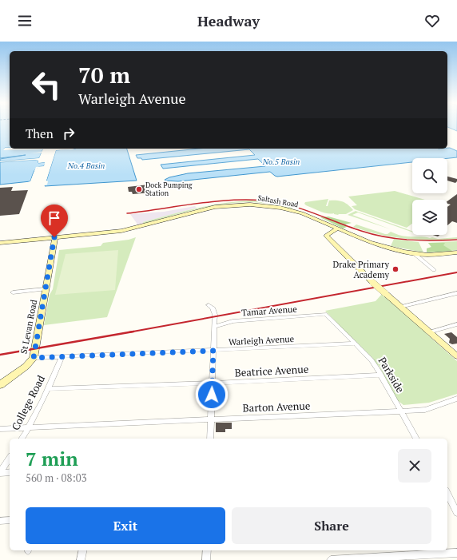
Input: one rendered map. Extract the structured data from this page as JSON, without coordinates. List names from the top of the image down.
{
  "streets": {
    "main road": ["Saltash Road", "St Levan Road"],
    "street": [
      "Tamar Avenue",
      "Warleigh Avenue",
      "Beatrice Avenue",
      "Parkside",
      "College Road",
      "Barton Avenue"
    ]
  },
  "crossings": [
    ["Saltash Road", "St Levan Road"],
    ["Tamar Avenue", "Parkside"],
    ["St Levan Road", "Warleigh Avenue"],
    ["Warleigh Avenue", "Parkside"],
    ["Warleigh Avenue", "College Road"],
    ["Beatrice Avenue", "Parkside"],
    ["Beatrice Avenue", "College Road"],
    ["Parkside", "Barton Avenue"],
    ["College Road", "Barton Avenue"]
  ],
  "water": ["No.5 Basin", "No.4 Basin"],
  "places": ["Dock Pumping Station", "Drake Primary Academy"],
  "page": {
    "header": "Headway",
    "turn": ["70 m", "Warleigh Avenue"],
    "then": "Then",
    "heading": ["7 min", "560 m · 08:03"],
    "buttons": ["Exit", "Share"]
  }
}
